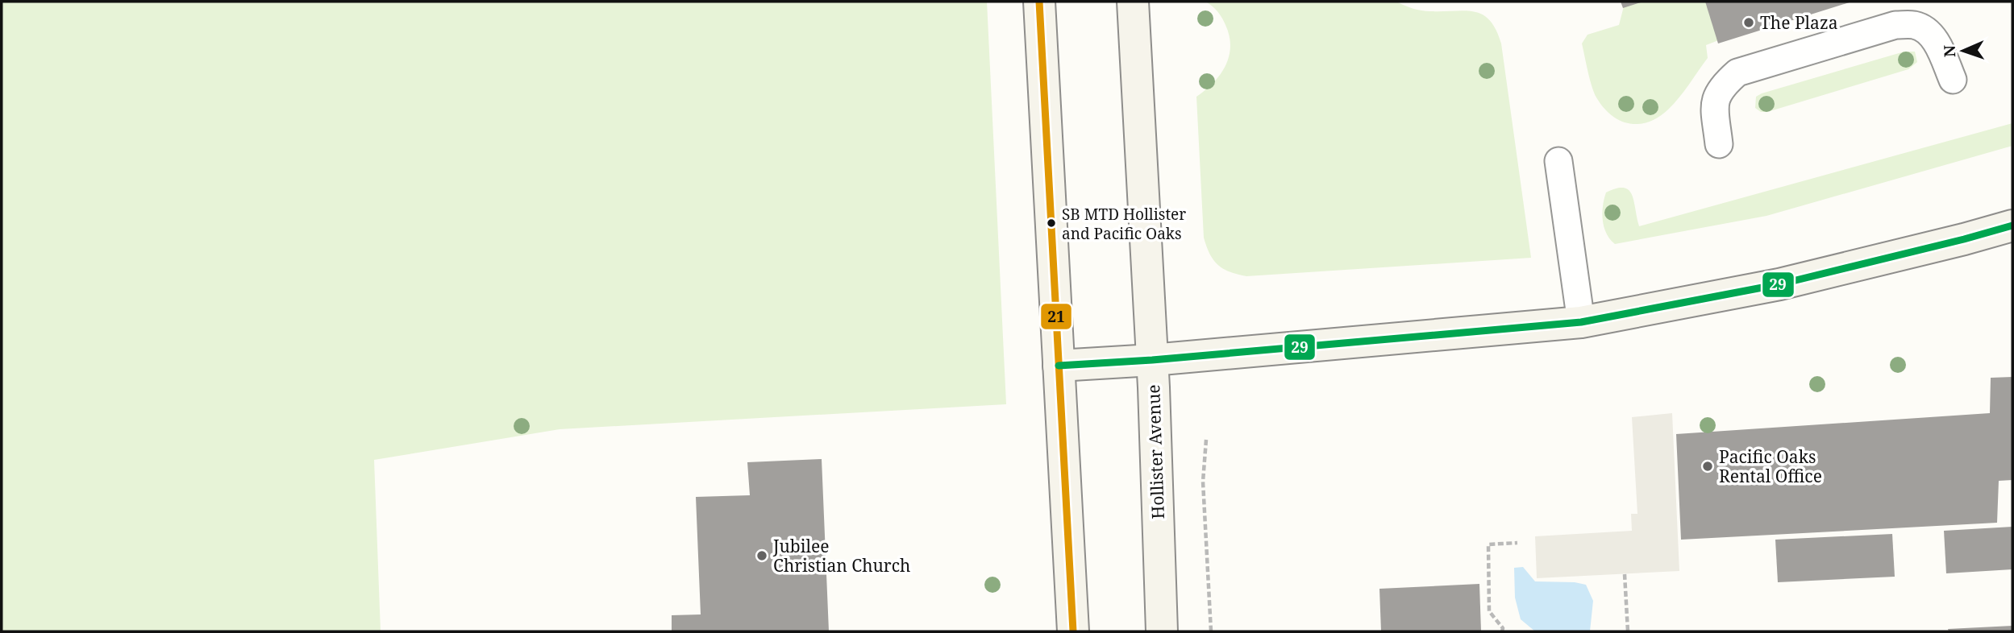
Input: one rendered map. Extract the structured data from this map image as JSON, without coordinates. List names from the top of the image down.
{
  "streets": {
    "main road": ["Hollister Avenue"]
  },
  "places": [
    "The Plaza",
    "SB MTD Hollister and Pacific Oaks",
    "Pacific Oaks Rental Office",
    "Jubilee Christian Church"
  ],
  "lines": ["transit line 21", "transit line 29"],
  "north": "left"
}
